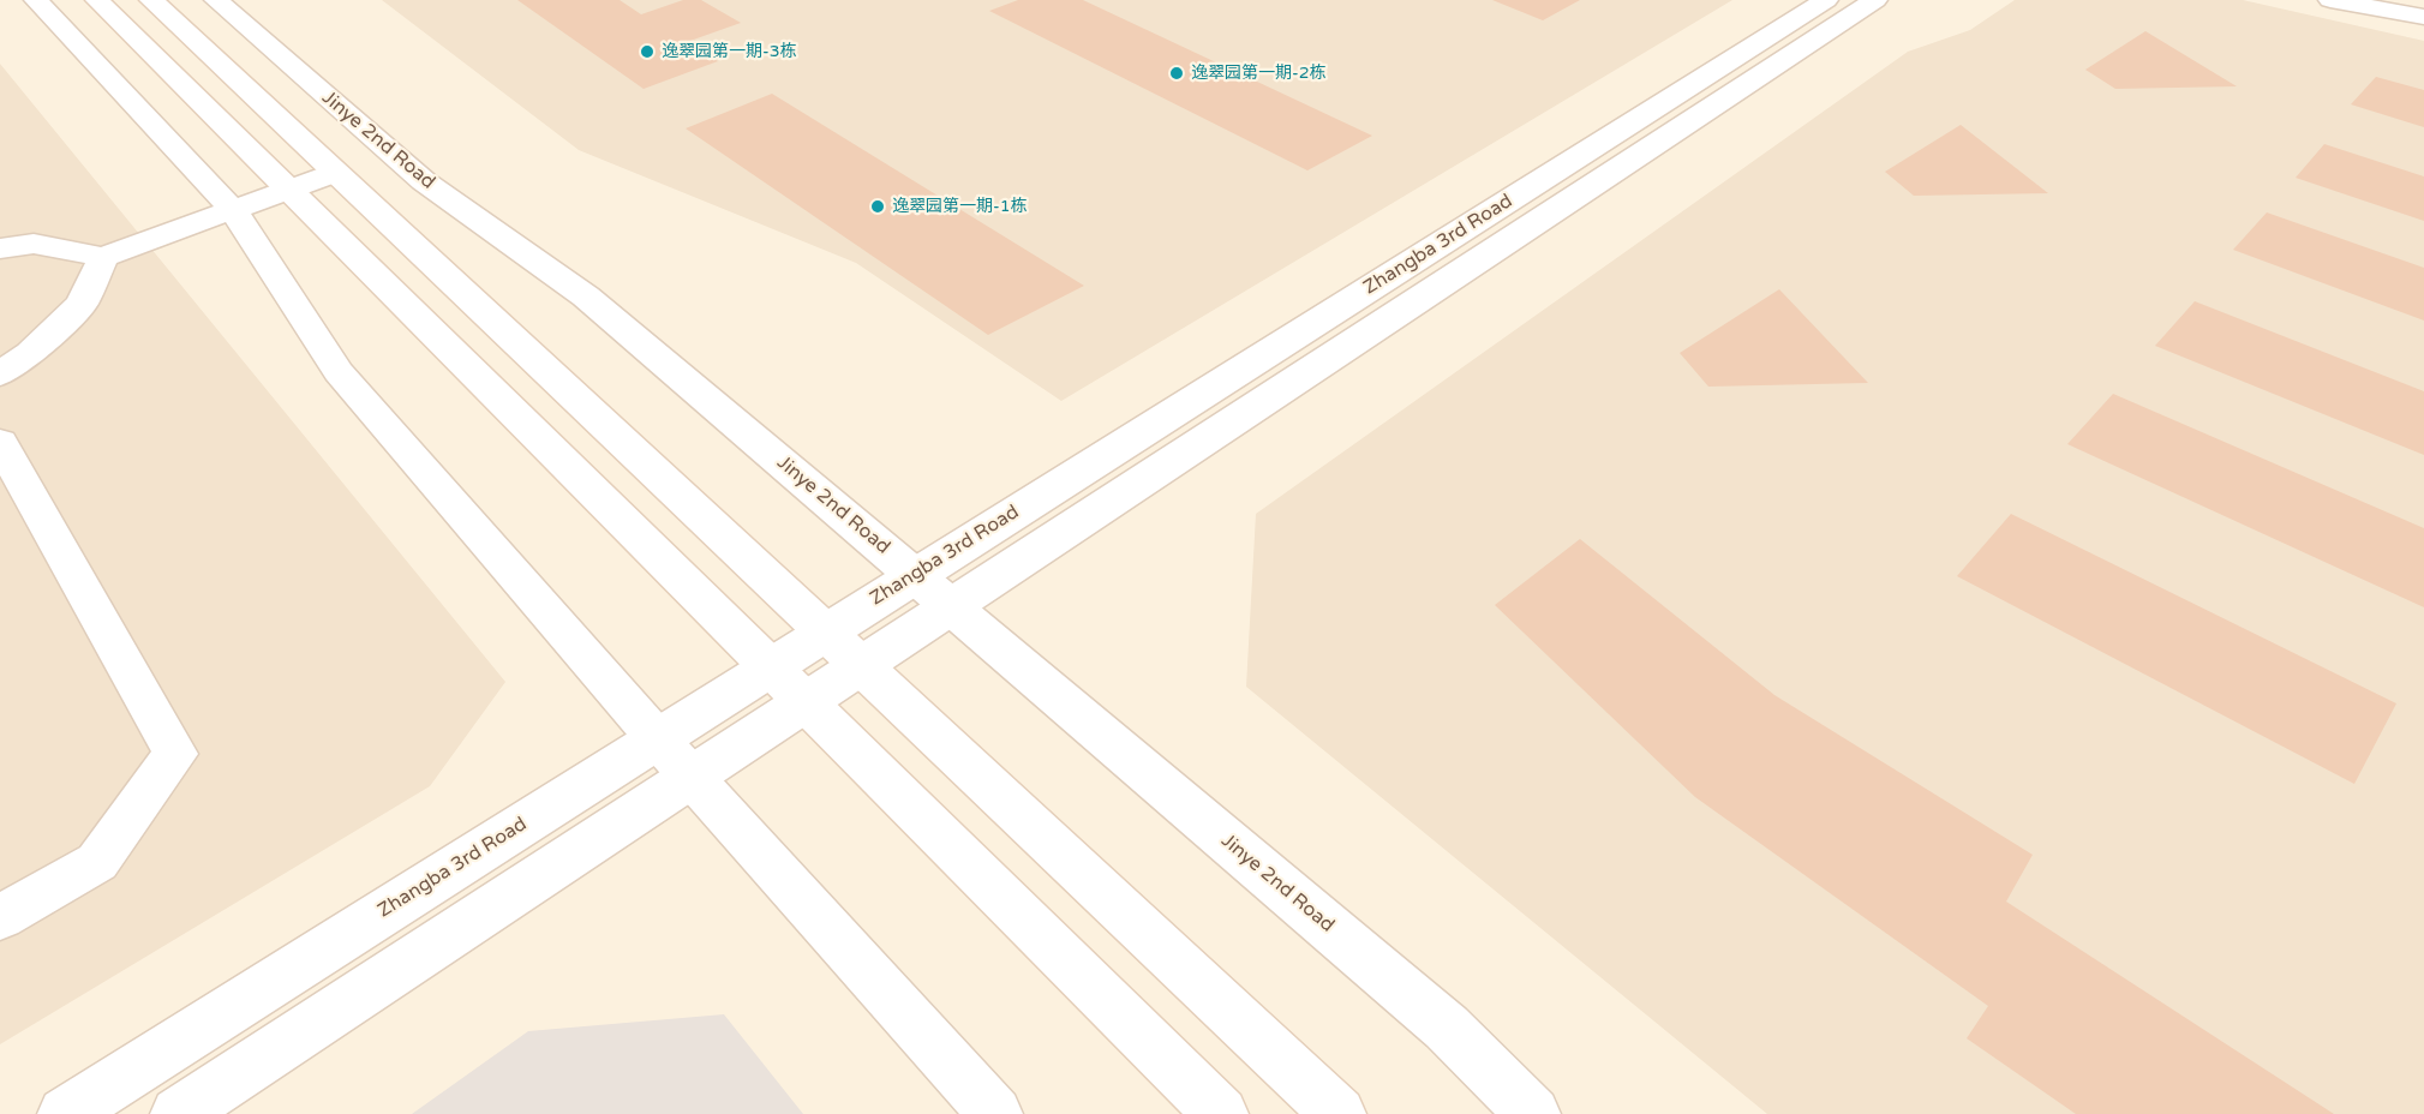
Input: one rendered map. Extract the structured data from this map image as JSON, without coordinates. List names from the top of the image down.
{
  "streets": {
    "street": ["Jinye 2nd Road", "Zhangba 3rd Road"]
  },
  "crossings": [
    ["Jinye 2nd Road", "Zhangba 3rd Road"]
  ],
  "places": ["逸翠园第一期-3栋", "逸翠园第一期-2栋", "逸翠园第一期-1栋"]
}
